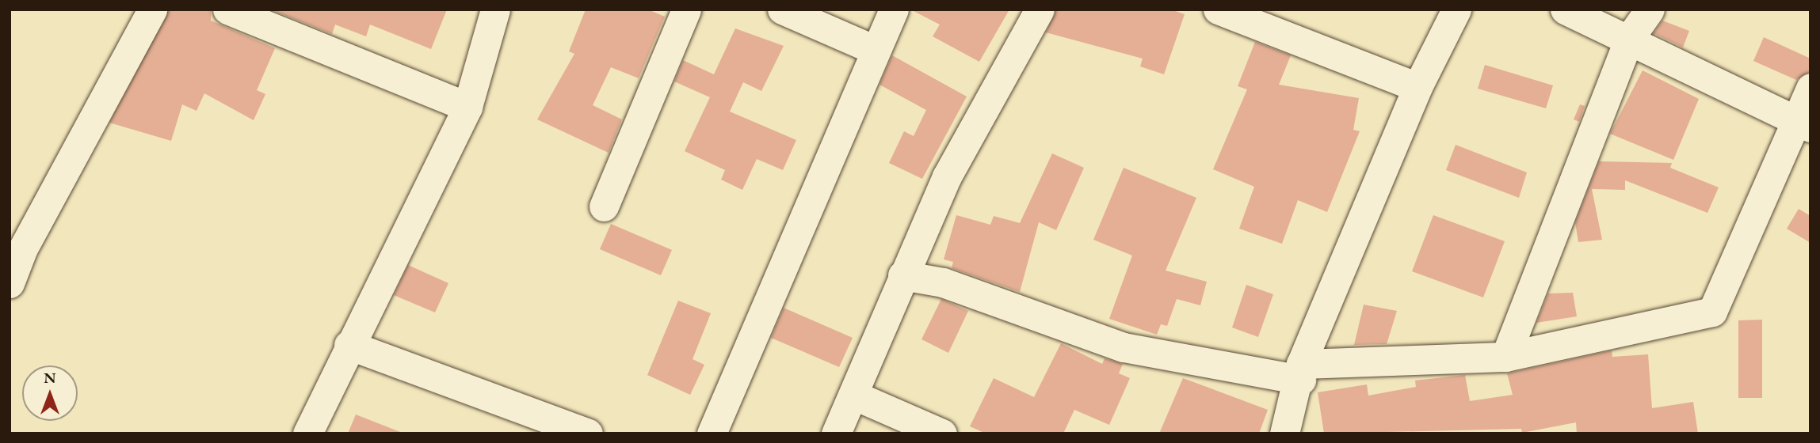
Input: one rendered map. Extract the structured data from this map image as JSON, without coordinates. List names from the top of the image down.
{
  "north": "top"
}
